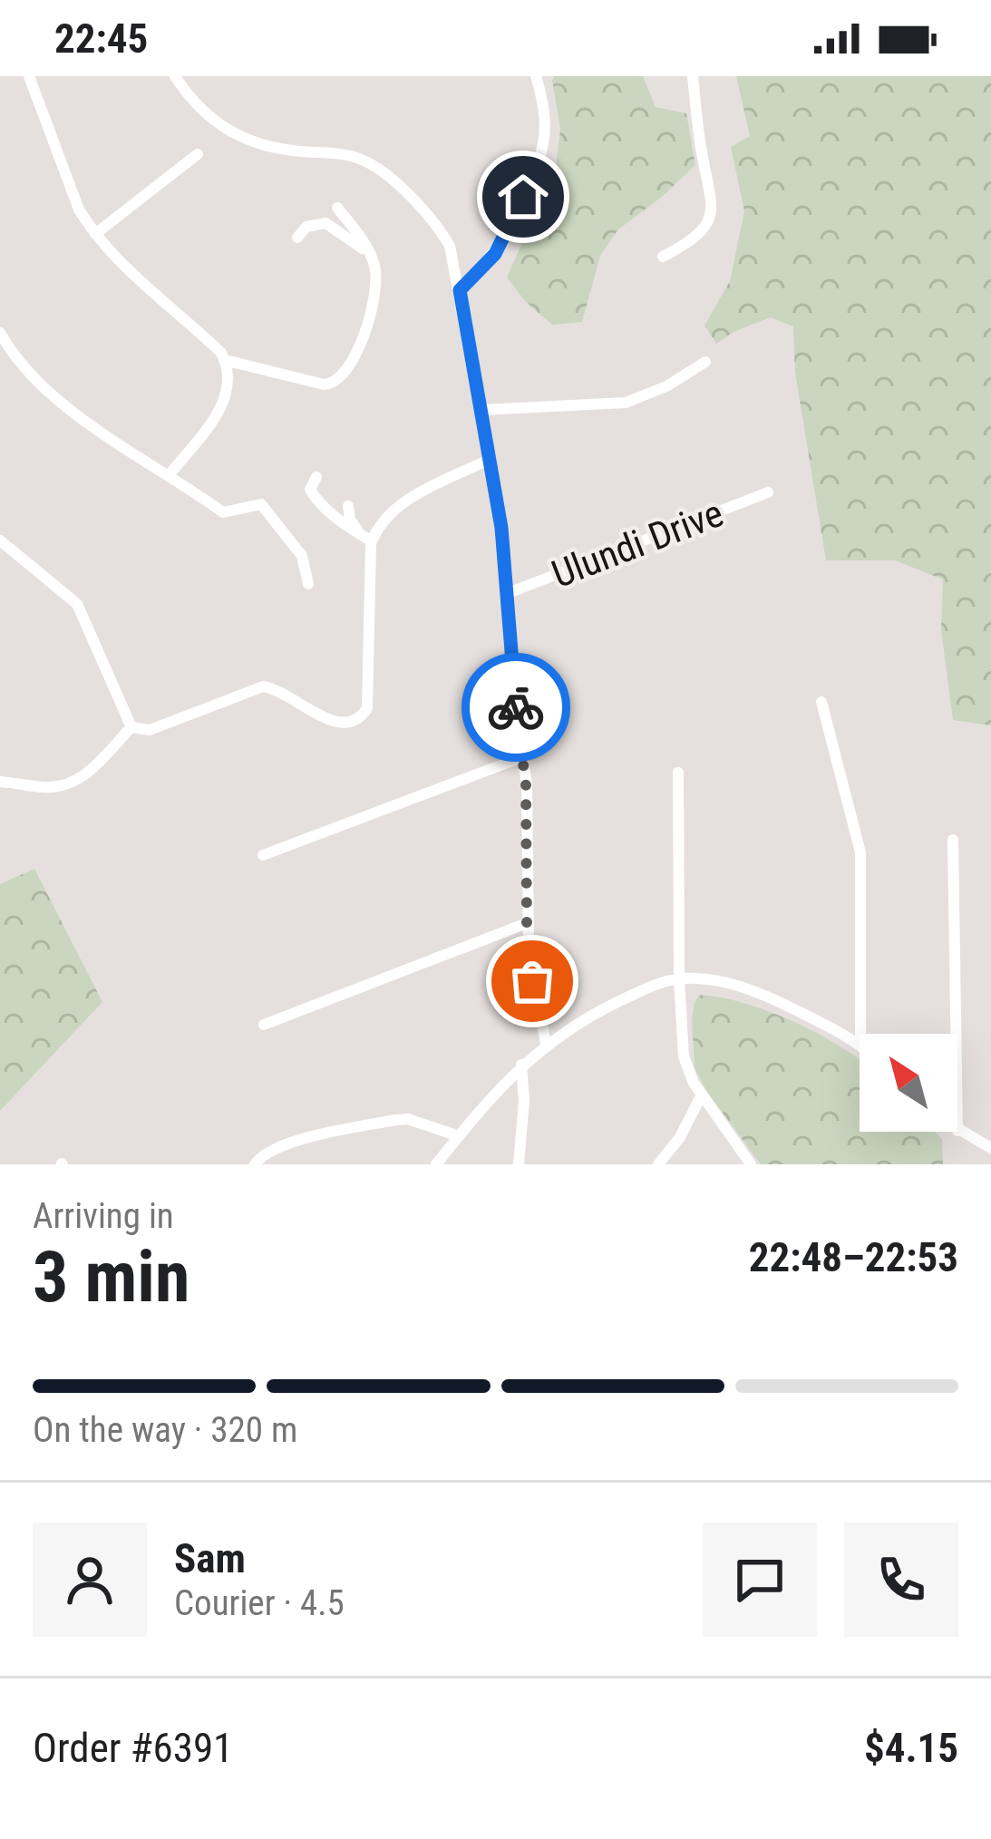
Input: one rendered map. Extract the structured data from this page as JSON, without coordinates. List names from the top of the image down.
{
  "streets": {
    "street": ["Ulundi Drive"]
  },
  "north": "top left",
  "page": {
    "status": "22:45",
    "heading": ["3 min", "Arriving in", "22:48–22:53"],
    "panel": [
      "Sam",
      "Courier · 4.5",
      "Order #6391",
      "$4.15"
    ],
    "bar": "On the way · 320 m"
  }
}
